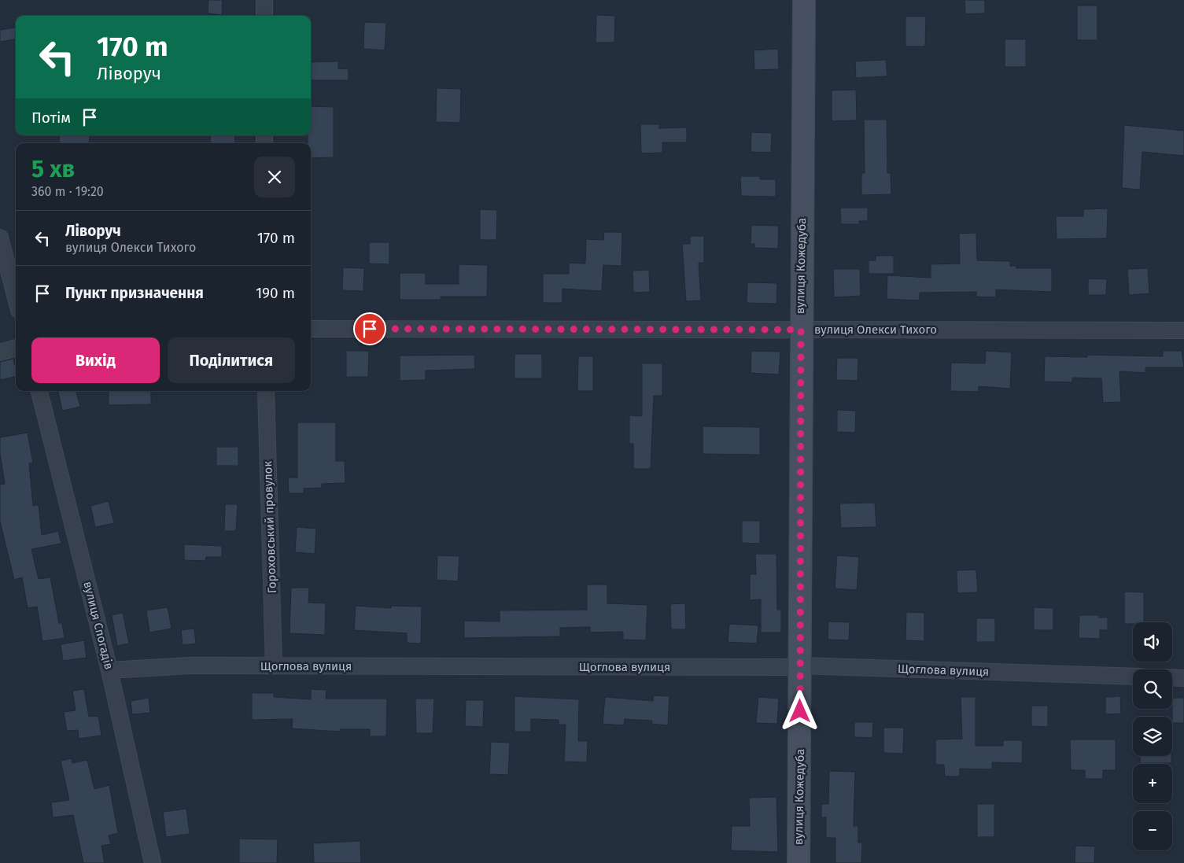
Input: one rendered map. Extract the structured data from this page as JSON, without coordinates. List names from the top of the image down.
{
  "streets": {
    "street": [
      "вулиця Кожедуба",
      "вулиця Олекси Тихого",
      "Гороховський провулок",
      "вулиця Спогадів",
      "Щоглова вулиця"
    ]
  },
  "crossings": [
    ["вулиця Кожедуба", "вулиця Олекси Тихого"],
    ["вулиця Кожедуба", "Щоглова вулиця"],
    ["Гороховський провулок", "Щоглова вулиця"],
    ["вулиця Спогадів", "Щоглова вулиця"]
  ],
  "page": {
    "turn": ["170 m", "Ліворуч"],
    "then": "Потім",
    "heading": ["5 хв", "360 m · 19:20"],
    "list": [
      {
        "name": "Ліворуч",
        "note": "вулиця Олекси Тихого",
        "value": "170 m"
      },
      {
        "name": "Пункт призначення",
        "value": "190 m"
      }
    ],
    "buttons": ["Вихід", "Поділитися"],
    "map_buttons": ["+", "−"]
  }
}
